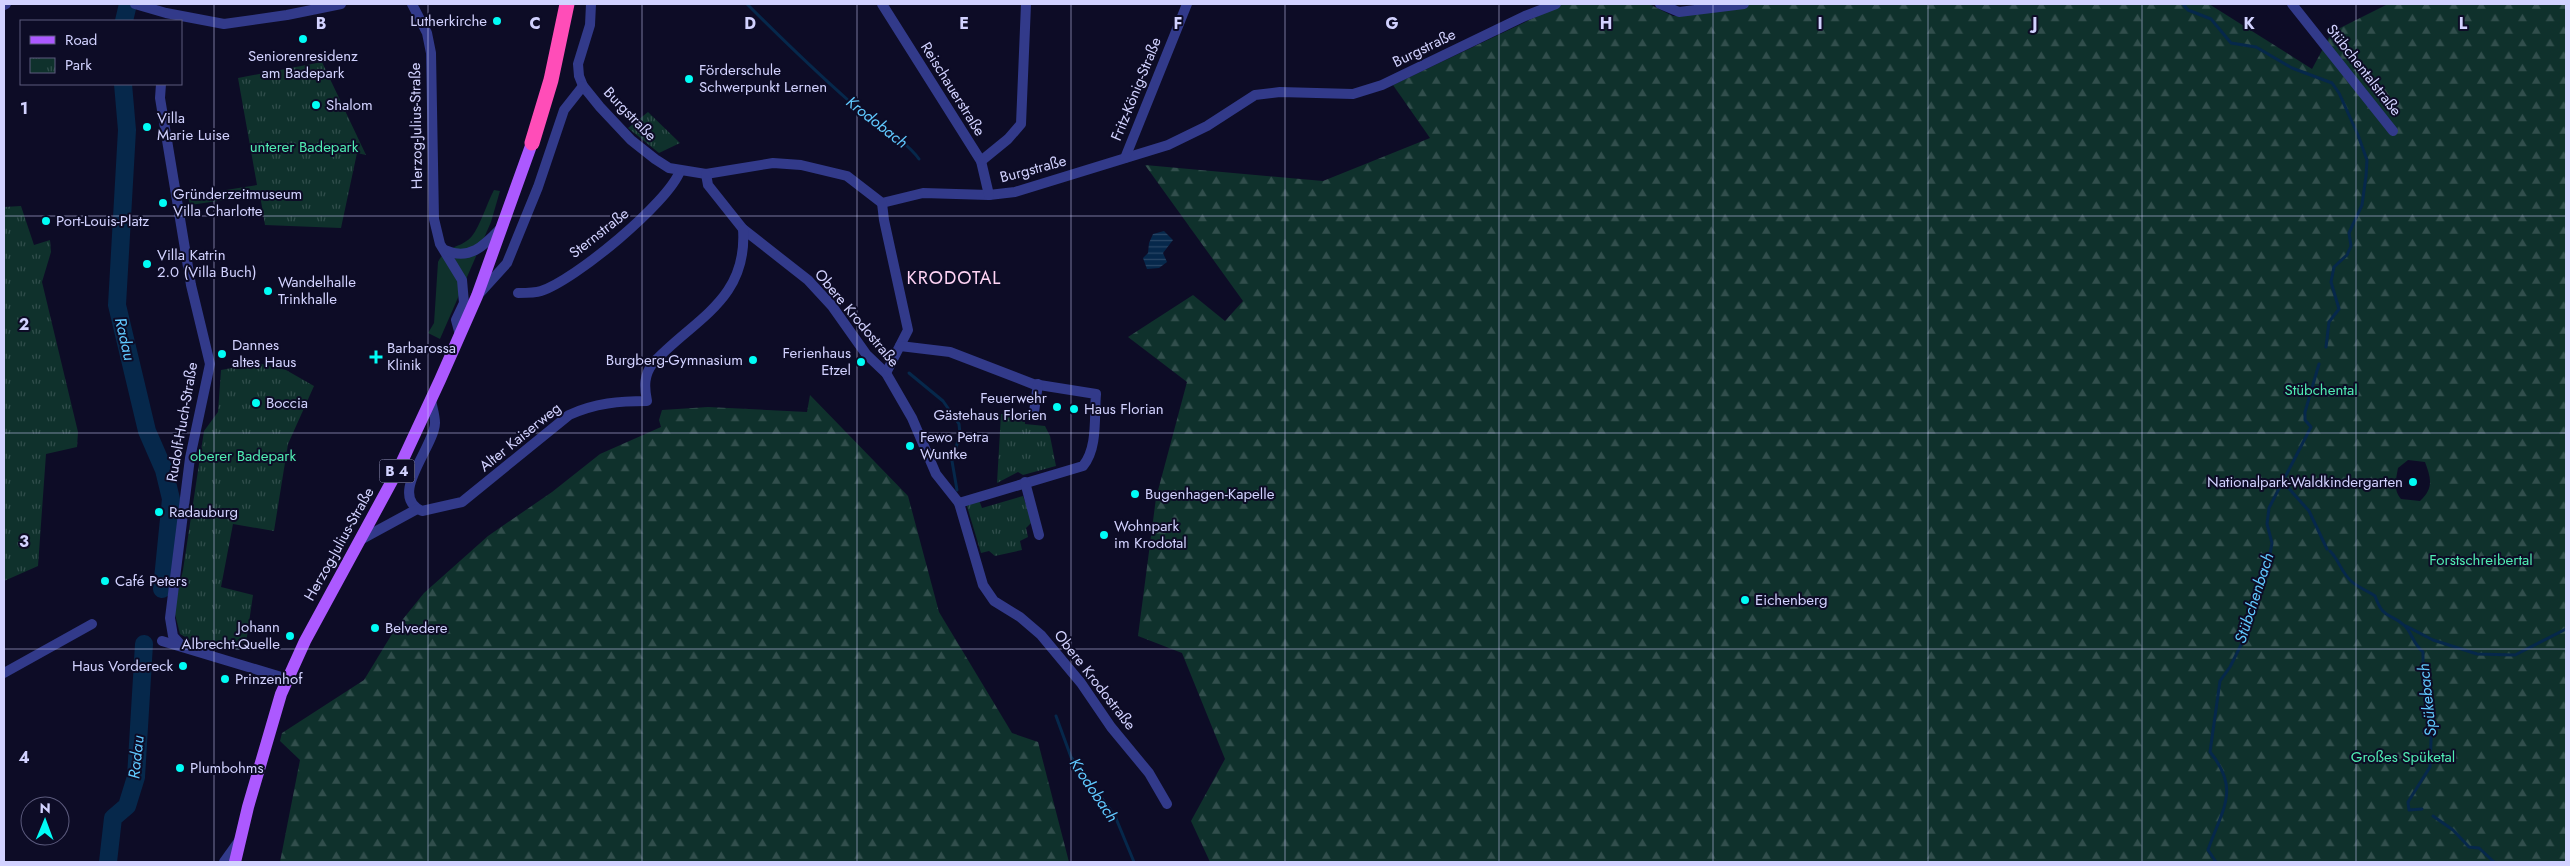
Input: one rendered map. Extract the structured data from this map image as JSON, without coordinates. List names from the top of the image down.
{
  "streets": {
    "highway": ["B 4"],
    "main road": ["Herzog-Julius-Straße"],
    "street": [
      "Burgstraße",
      "Stübchentalstraße",
      "Reischauerstraße",
      "Fritz-König-Straße",
      "Sternstraße",
      "Obere Krodostraße",
      "Rudolf-Huch-Straße",
      "Alter Kaiserweg"
    ]
  },
  "crossings": [
    ["Burgstraße", "Reischauerstraße"],
    ["Burgstraße", "Fritz-König-Straße"],
    ["Burgstraße", "Sternstraße"],
    ["Burgstraße", "Obere Krodostraße"],
    ["Herzog-Julius-Straße", "Alter Kaiserweg"],
    ["Herzog-Julius-Straße", "B 4"],
    ["Obere Krodostraße", "Alter Kaiserweg"]
  ],
  "districts": ["KRODOTAL"],
  "water": [
    "Krodobach",
    "Radau",
    "Stübchenbach",
    "Spükebach"
  ],
  "parks": [
    "unterer Badepark",
    "Stübchental",
    "oberer Badepark",
    "Forstschreibertal",
    "Großes Spüketal"
  ],
  "places": {
    "other": [
      "Lutherkirche",
      "Seniorenresidenz am Badepark",
      "Förderschule Schwerpunkt Lernen",
      "Shalom",
      "Villa Marie Luise",
      "Gründerzeitmuseum Villa Charlotte",
      "Port-Louis-Platz",
      "Villa Katrin 2.0 (Villa Buch)",
      "Wandelhalle Trinkhalle",
      "Dannes altes Haus",
      "Burgberg-Gymnasium",
      "Ferienhaus Etzel",
      "Boccia",
      "Feuerwehr Gästehaus Florien",
      "Haus Florian",
      "Fewo Petra Wuntke",
      "Nationalpark-Waldkindergarten",
      "Bugenhagen-Kapelle",
      "Radauburg",
      "Wohnpark im Krodotal",
      "Café Peters",
      "Eichenberg",
      "Belvedere",
      "Johann Albrecht-Quelle",
      "Haus Vordereck",
      "Prinzenhof",
      "Plumbohms"
    ],
    "health": ["Barbarossa Klinik"]
  },
  "legend": ["Road", "Park"],
  "north": "top",
  "grid": {
    "columns": [
      "B",
      "C",
      "D",
      "E",
      "F",
      "G",
      "H",
      "I",
      "J",
      "K",
      "L"
    ],
    "rows": [
      "1",
      "2",
      "3",
      "4"
    ]
  }
}
